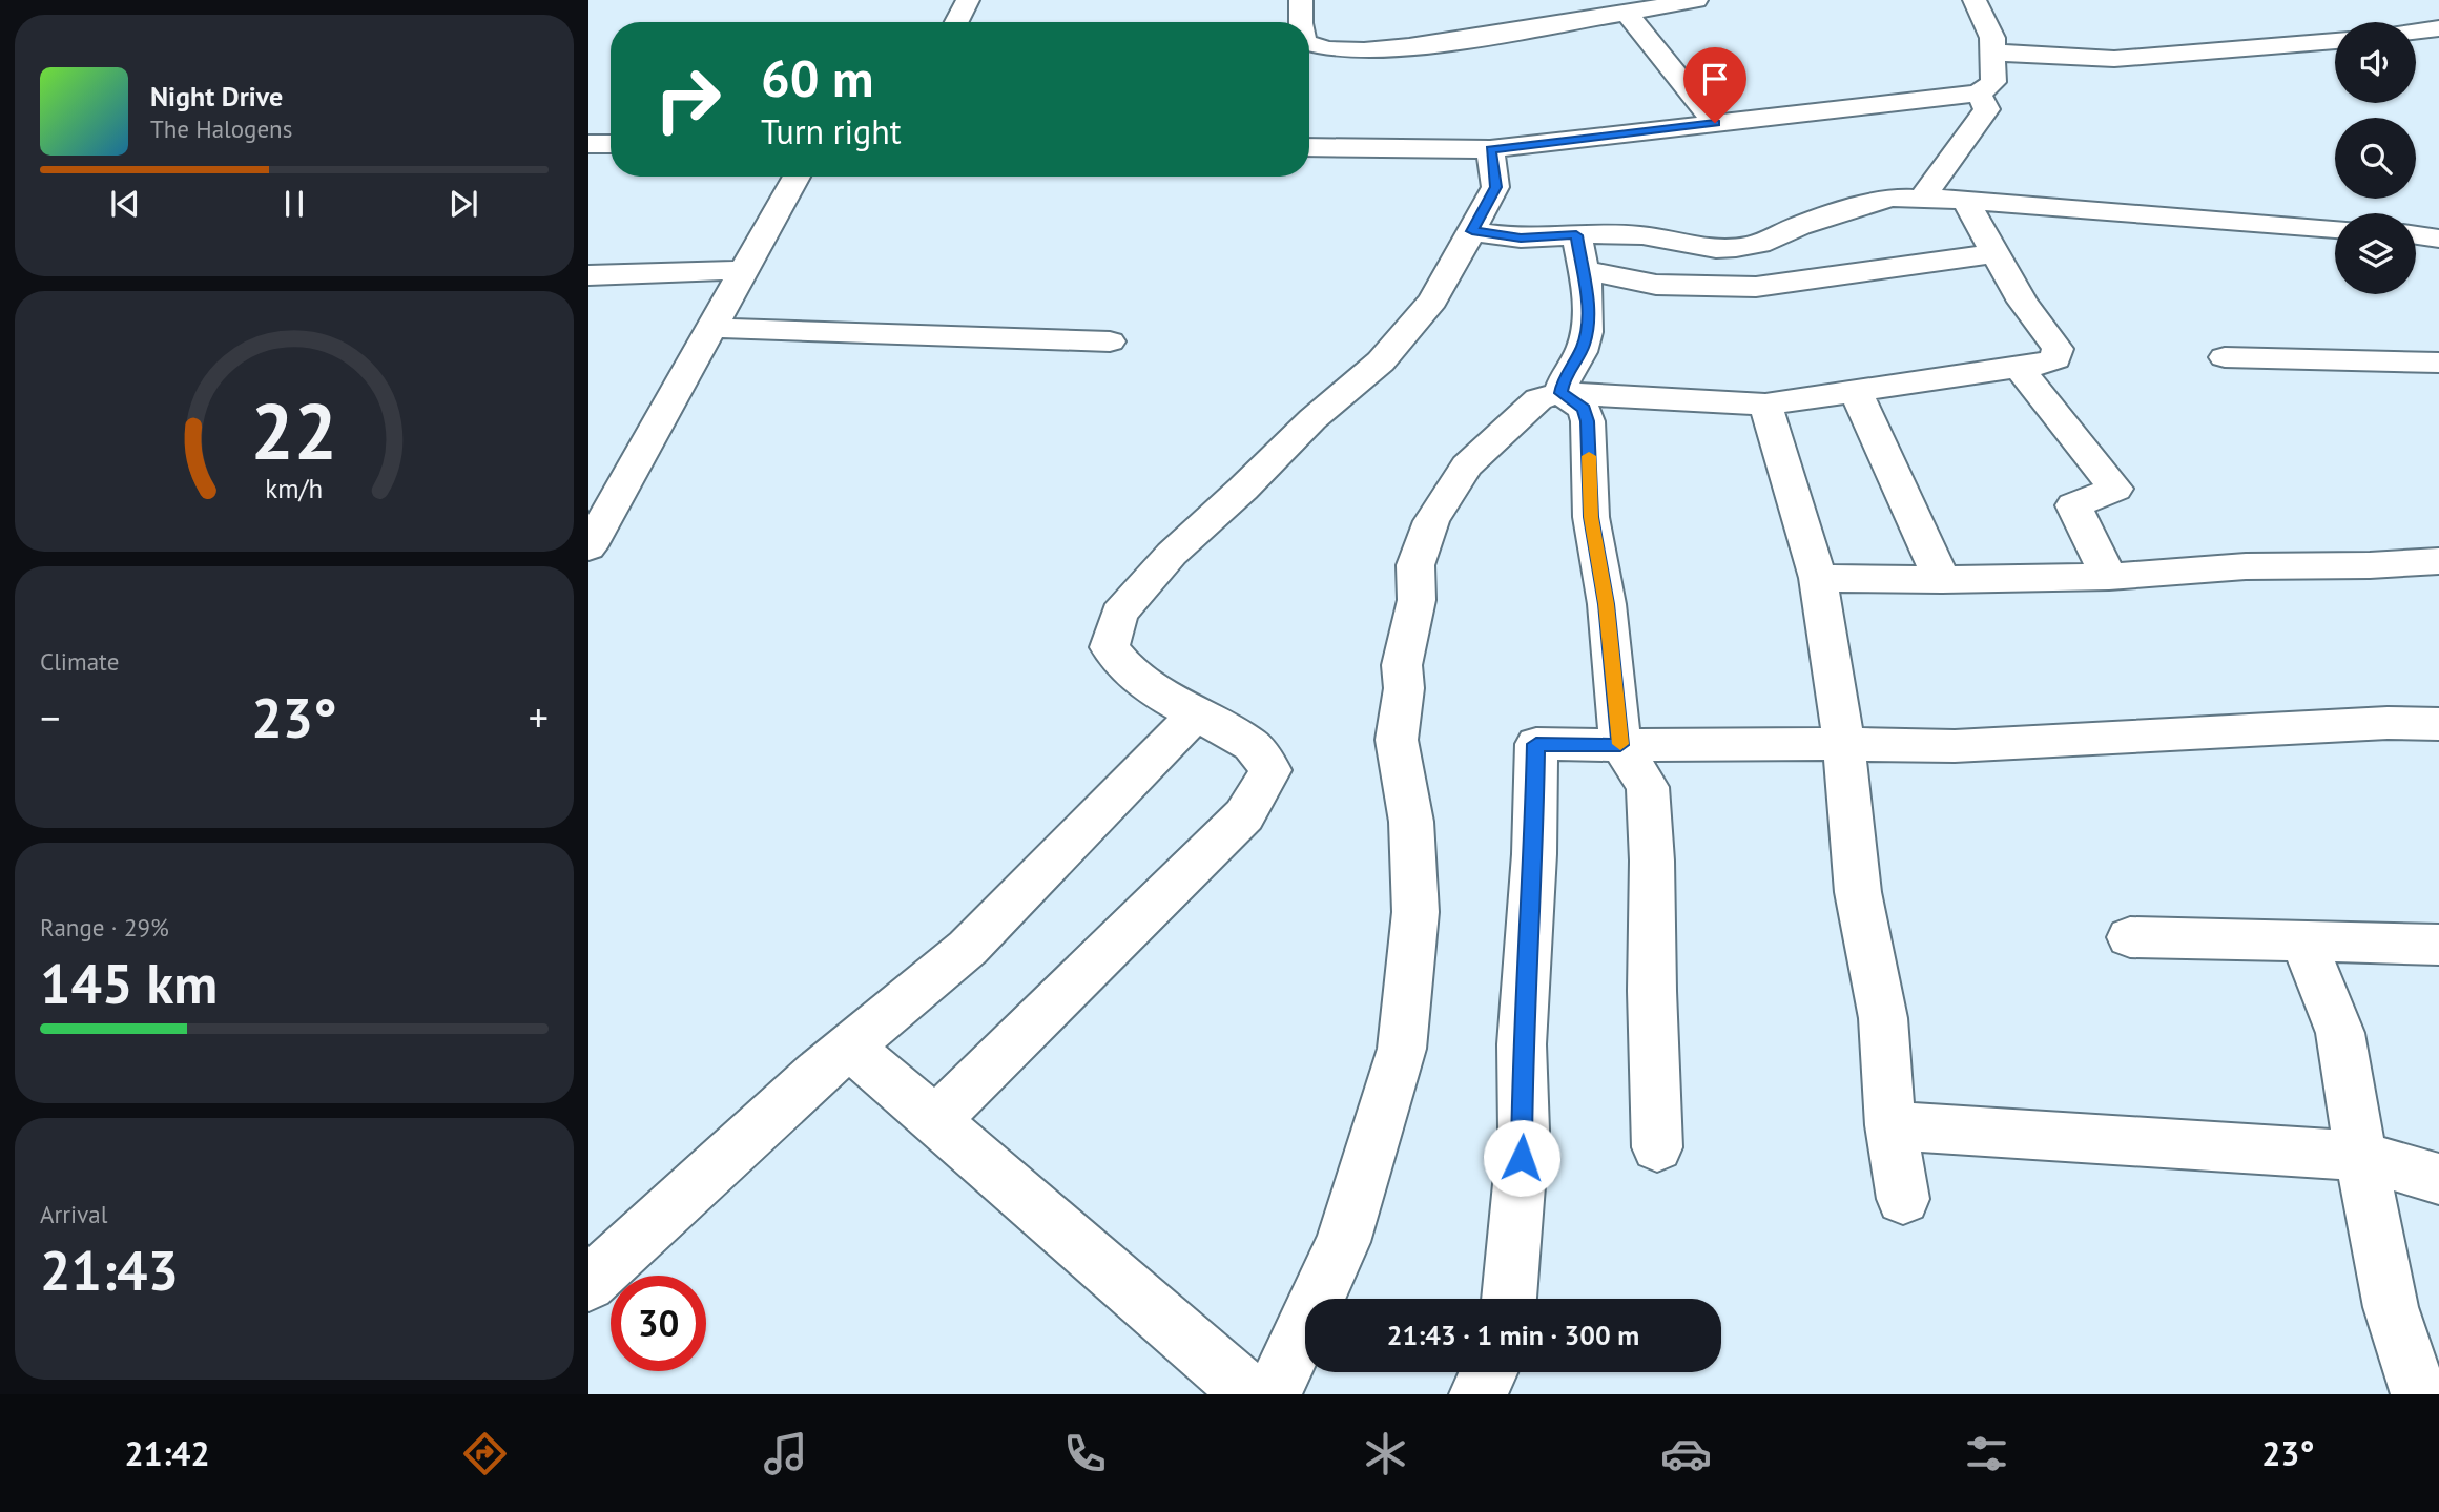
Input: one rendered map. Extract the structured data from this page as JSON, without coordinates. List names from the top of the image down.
{
  "page": {
    "turn": ["60 m", "Turn right"],
    "song": ["Night Drive", "The Halogens"],
    "tile": [
      "Climate",
      ["Range · 29%", "145 km"],
      ["Arrival", "21:43"]
    ],
    "heat": ["−", "23°", "+"],
    "limit": "30",
    "trip": "21:43 · 1 min · 300 m",
    "tabs": ["21:42", "23°"],
    "gauge": ["22", "km/h"]
  }
}
